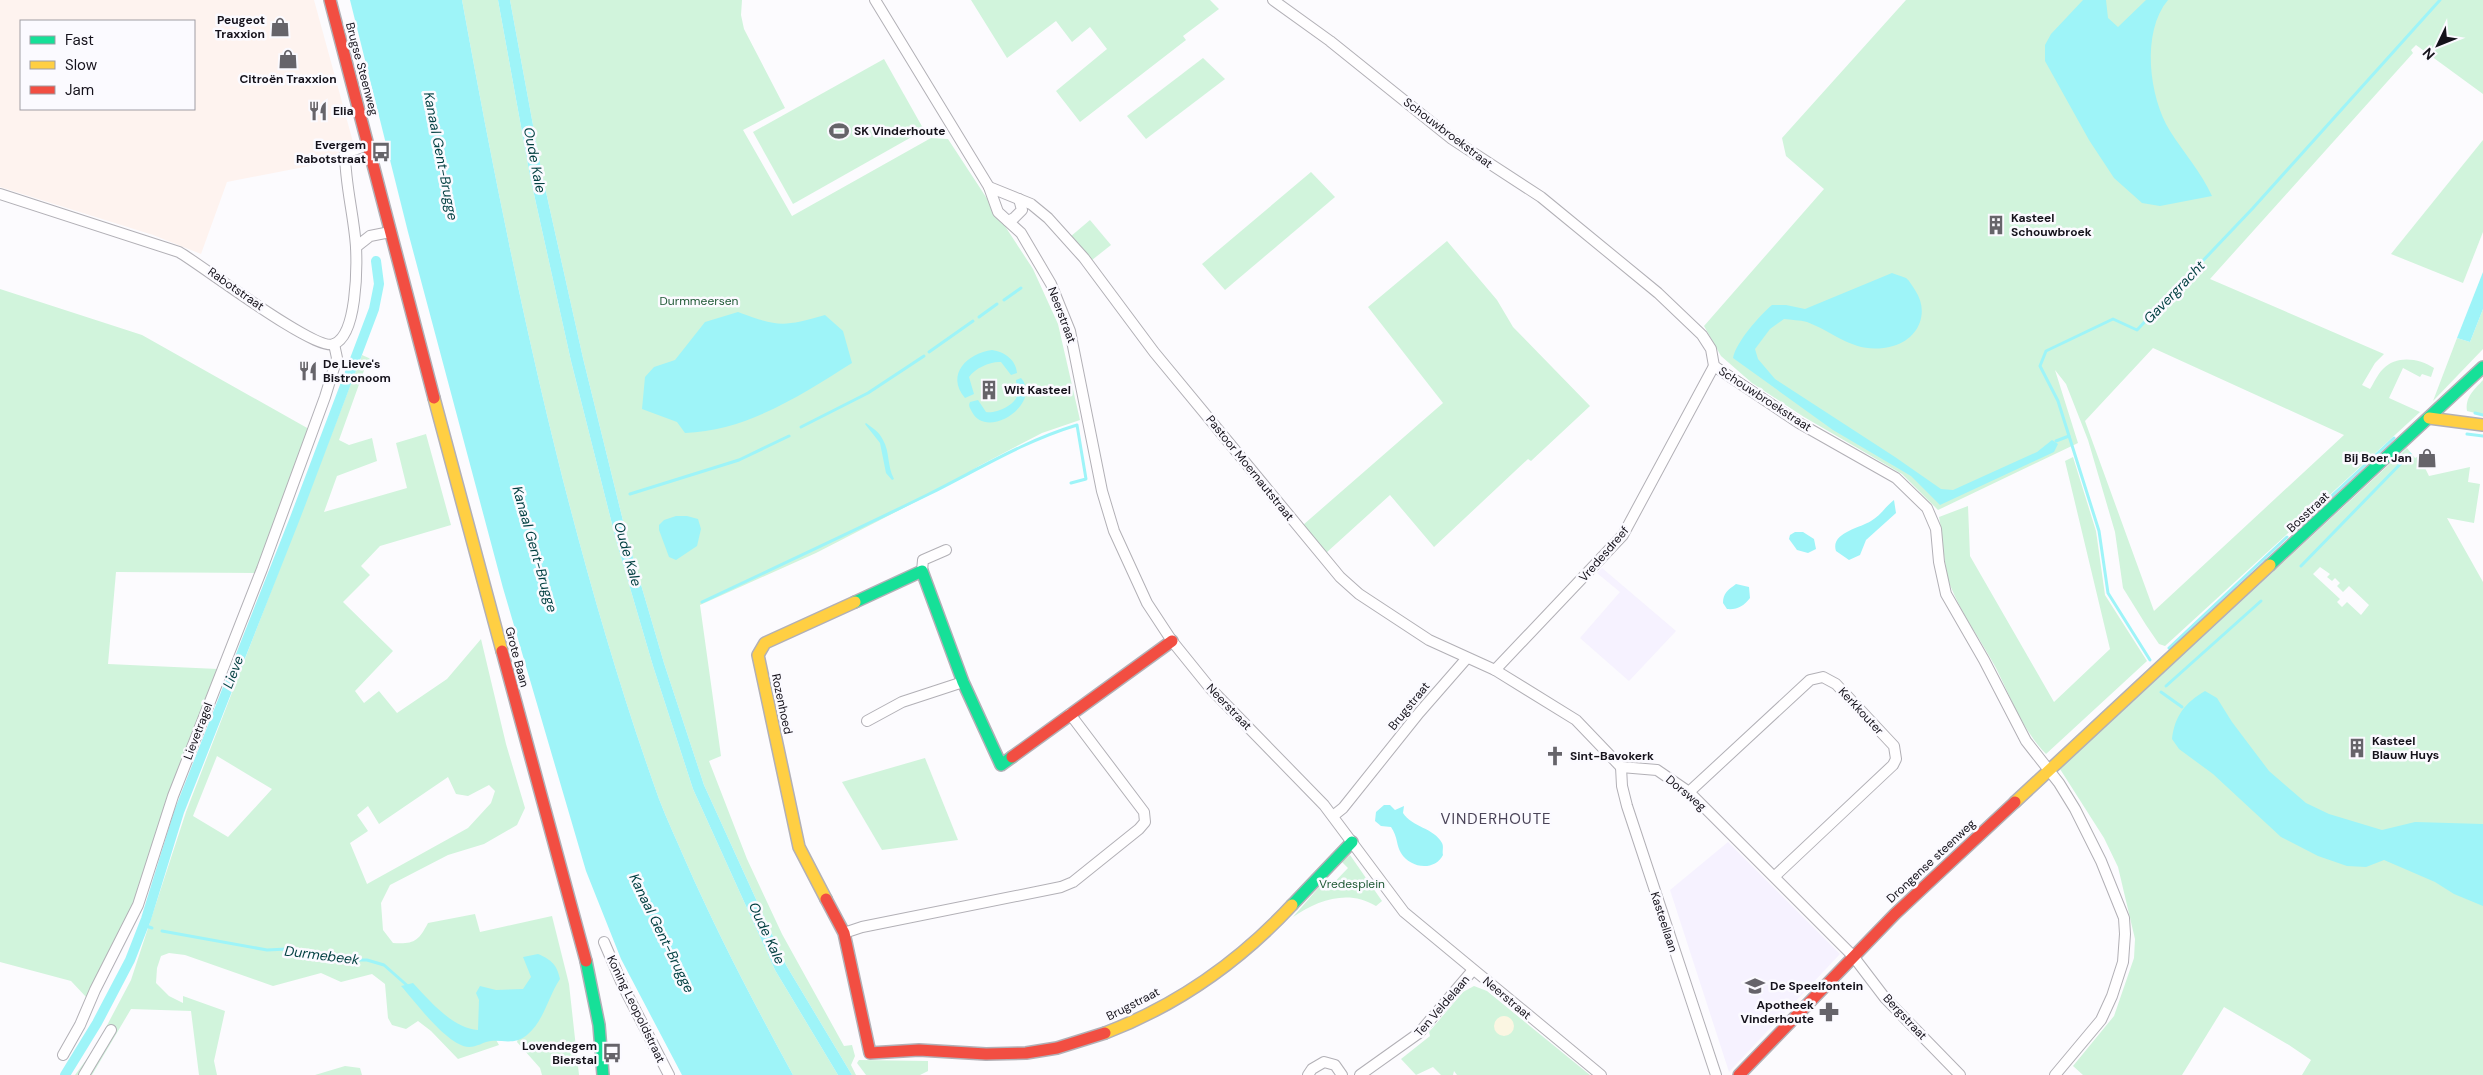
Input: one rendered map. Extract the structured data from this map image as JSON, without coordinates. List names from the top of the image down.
{
  "streets": {
    "street": [
      "Brugse Steenweg",
      "Schouwbroekstraat",
      "Rabotstraat",
      "Neerstraat",
      "Pastoor Moernautstraat",
      "Bosstraat",
      "Vredesdreef",
      "Grote Baan",
      "Rozenhoed",
      "Brugstraat",
      "Kerkkouter",
      "Lievetragel",
      "Dorsweg",
      "Drongense steenweg",
      "Kasteellaan",
      "Ten Veldelaan",
      "Koning Leopoldstraat",
      "Bergstraat"
    ]
  },
  "crossings": [
    ["Brugse Steenweg", "Grote Baan"],
    ["Schouwbroekstraat", "Vredesdreef"],
    ["Schouwbroekstraat", "Drongense steenweg"],
    ["Rabotstraat", "Lievetragel"],
    ["Neerstraat", "Pastoor Moernautstraat"],
    ["Neerstraat", "Brugstraat"],
    ["Neerstraat", "Ten Veldelaan"],
    ["Pastoor Moernautstraat", "Vredesdreef"],
    ["Pastoor Moernautstraat", "Brugstraat"],
    ["Bosstraat", "Drongense steenweg"],
    ["Rozenhoed", "Brugstraat"],
    ["Kerkkouter", "Dorsweg"],
    ["Dorsweg", "Drongense steenweg"],
    ["Dorsweg", "Kasteellaan"],
    ["Dorsweg", "Bergstraat"],
    ["Drongense steenweg", "Bergstraat"]
  ],
  "districts": ["VINDERHOUTE"],
  "water": [
    "Kanaal Gent-Brugge",
    "Oude Kale",
    "Gavergracht",
    "Lieve",
    "Durmebeek"
  ],
  "parks": ["Durmmeersen", "Vredesplein"],
  "places": {
    "shop": ["Peugeot Traxxion", "Citroën Traxxion", "Bij Boer Jan"],
    "restaurant": ["Elia", "De Lieve's Bistronoom"],
    "sports": ["SK Vinderhoute"],
    "bus stop": ["Evergem Rabotstraat", "Lovendegem Bierstal"],
    "building": ["Kasteel Schouwbroek", "Wit Kasteel", "Kasteel Blauw Huys"],
    "church": ["Sint-Bavokerk"],
    "school or university": ["De Speelfontein"],
    "pharmacy": ["Apotheek Vinderhoute"]
  },
  "legend": ["Fast", "Slow", "Jam"],
  "north": "bottom left"
}
